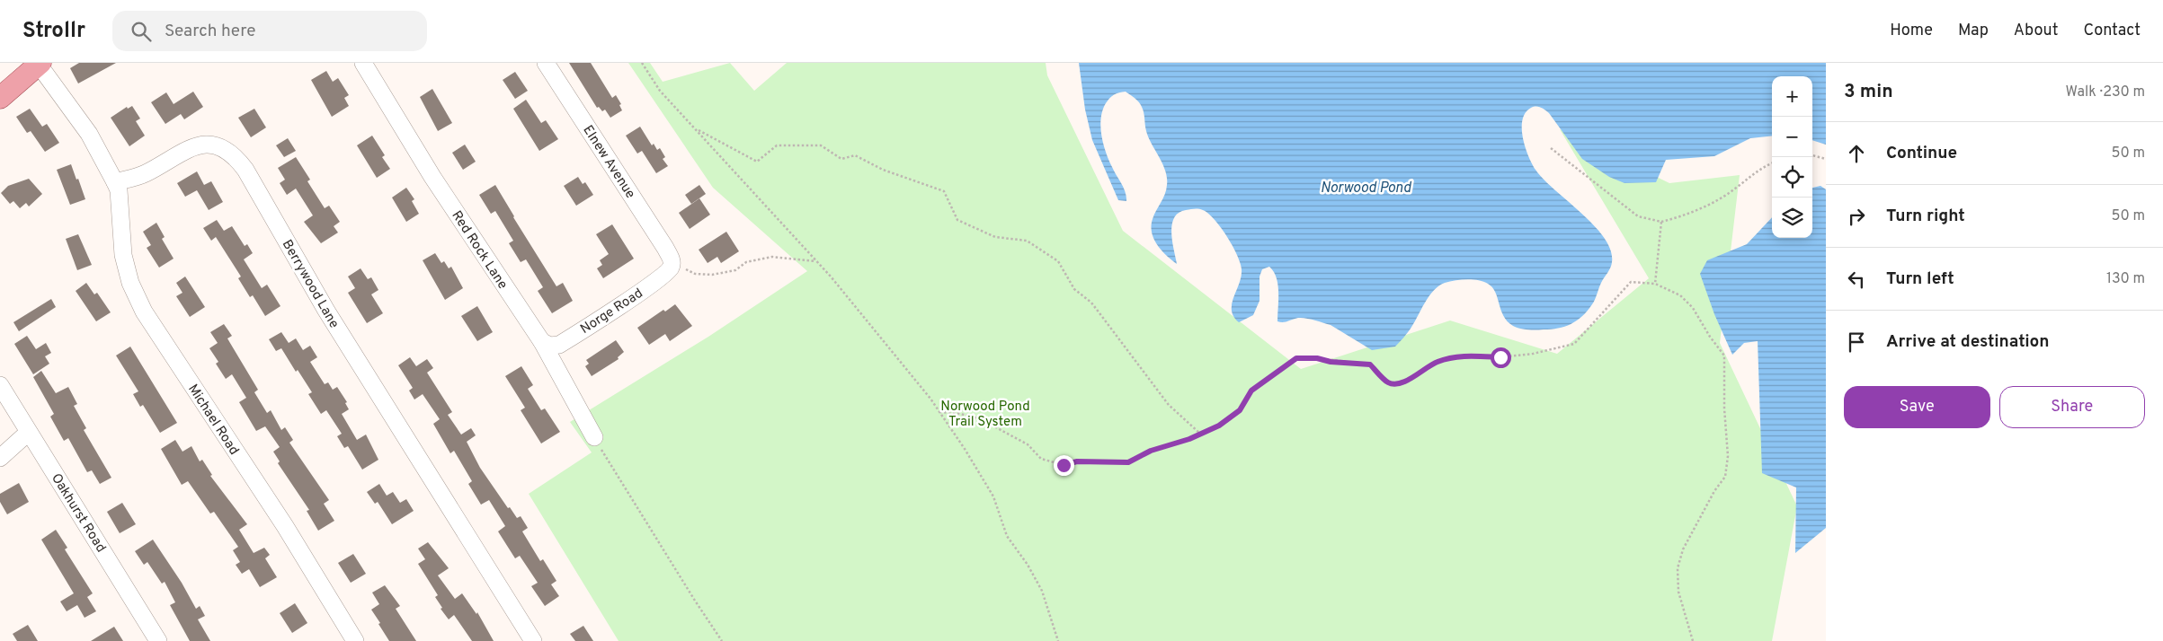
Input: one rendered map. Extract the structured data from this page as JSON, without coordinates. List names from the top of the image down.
{
  "streets": {
    "street": [
      "Elnew Avenue",
      "Red Rock Lane",
      "Berrywood Lane",
      "Norge Road",
      "Michael Road",
      "Oakhurst Road"
    ]
  },
  "crossings": [
    ["Elnew Avenue", "Norge Road"],
    ["Red Rock Lane", "Norge Road"],
    ["Berrywood Lane", "Michael Road"]
  ],
  "water": ["Norwood Pond"],
  "parks": ["Norwood Pond Trail System"],
  "page": {
    "header": "Strollr",
    "search": "Search here",
    "nav": [
      "Home",
      "Map",
      "About",
      "Contact"
    ],
    "heading": ["3 min", "Walk · 230 m"],
    "map_buttons": ["+", "−"],
    "list": [
      ["Continue", "50 m"],
      ["Turn right", "50 m"],
      ["Turn left", "130 m"],
      "Arrive at destination"
    ],
    "buttons": ["Save", "Share"]
  }
}
